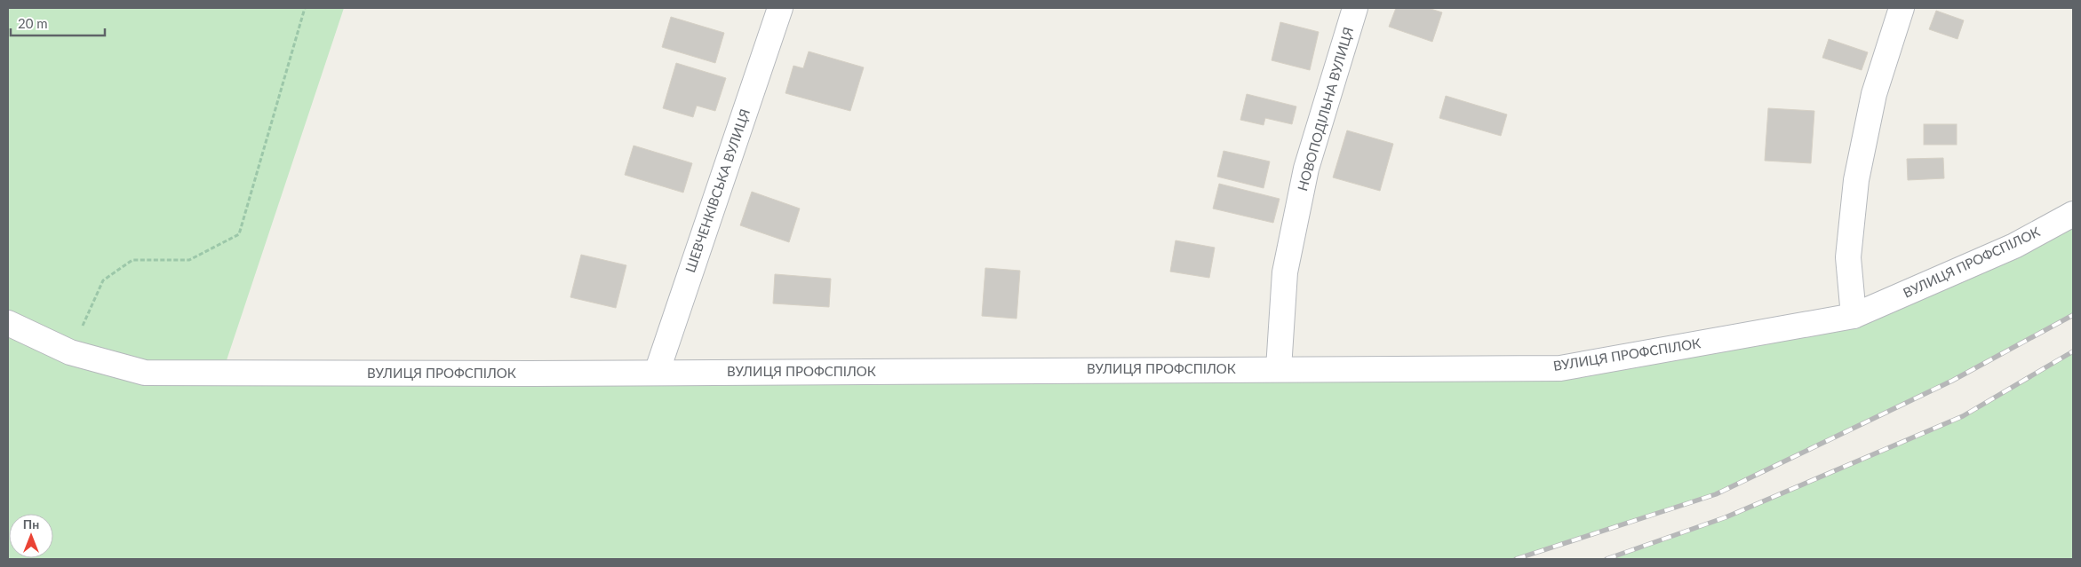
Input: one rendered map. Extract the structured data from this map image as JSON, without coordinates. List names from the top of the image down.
{
  "streets": {
    "street": ["НОВОПОДІЛЬНА ВУЛИЦЯ", "ШЕВЧЕНКІВСЬКА ВУЛИЦЯ", "ВУЛИЦЯ ПРОФСПІЛОК"]
  },
  "crossings": [
    ["НОВОПОДІЛЬНА ВУЛИЦЯ", "ВУЛИЦЯ ПРОФСПІЛОК"],
    ["ШЕВЧЕНКІВСЬКА ВУЛИЦЯ", "ВУЛИЦЯ ПРОФСПІЛОК"]
  ],
  "scale_bar": "20 m",
  "north": "top"
}
